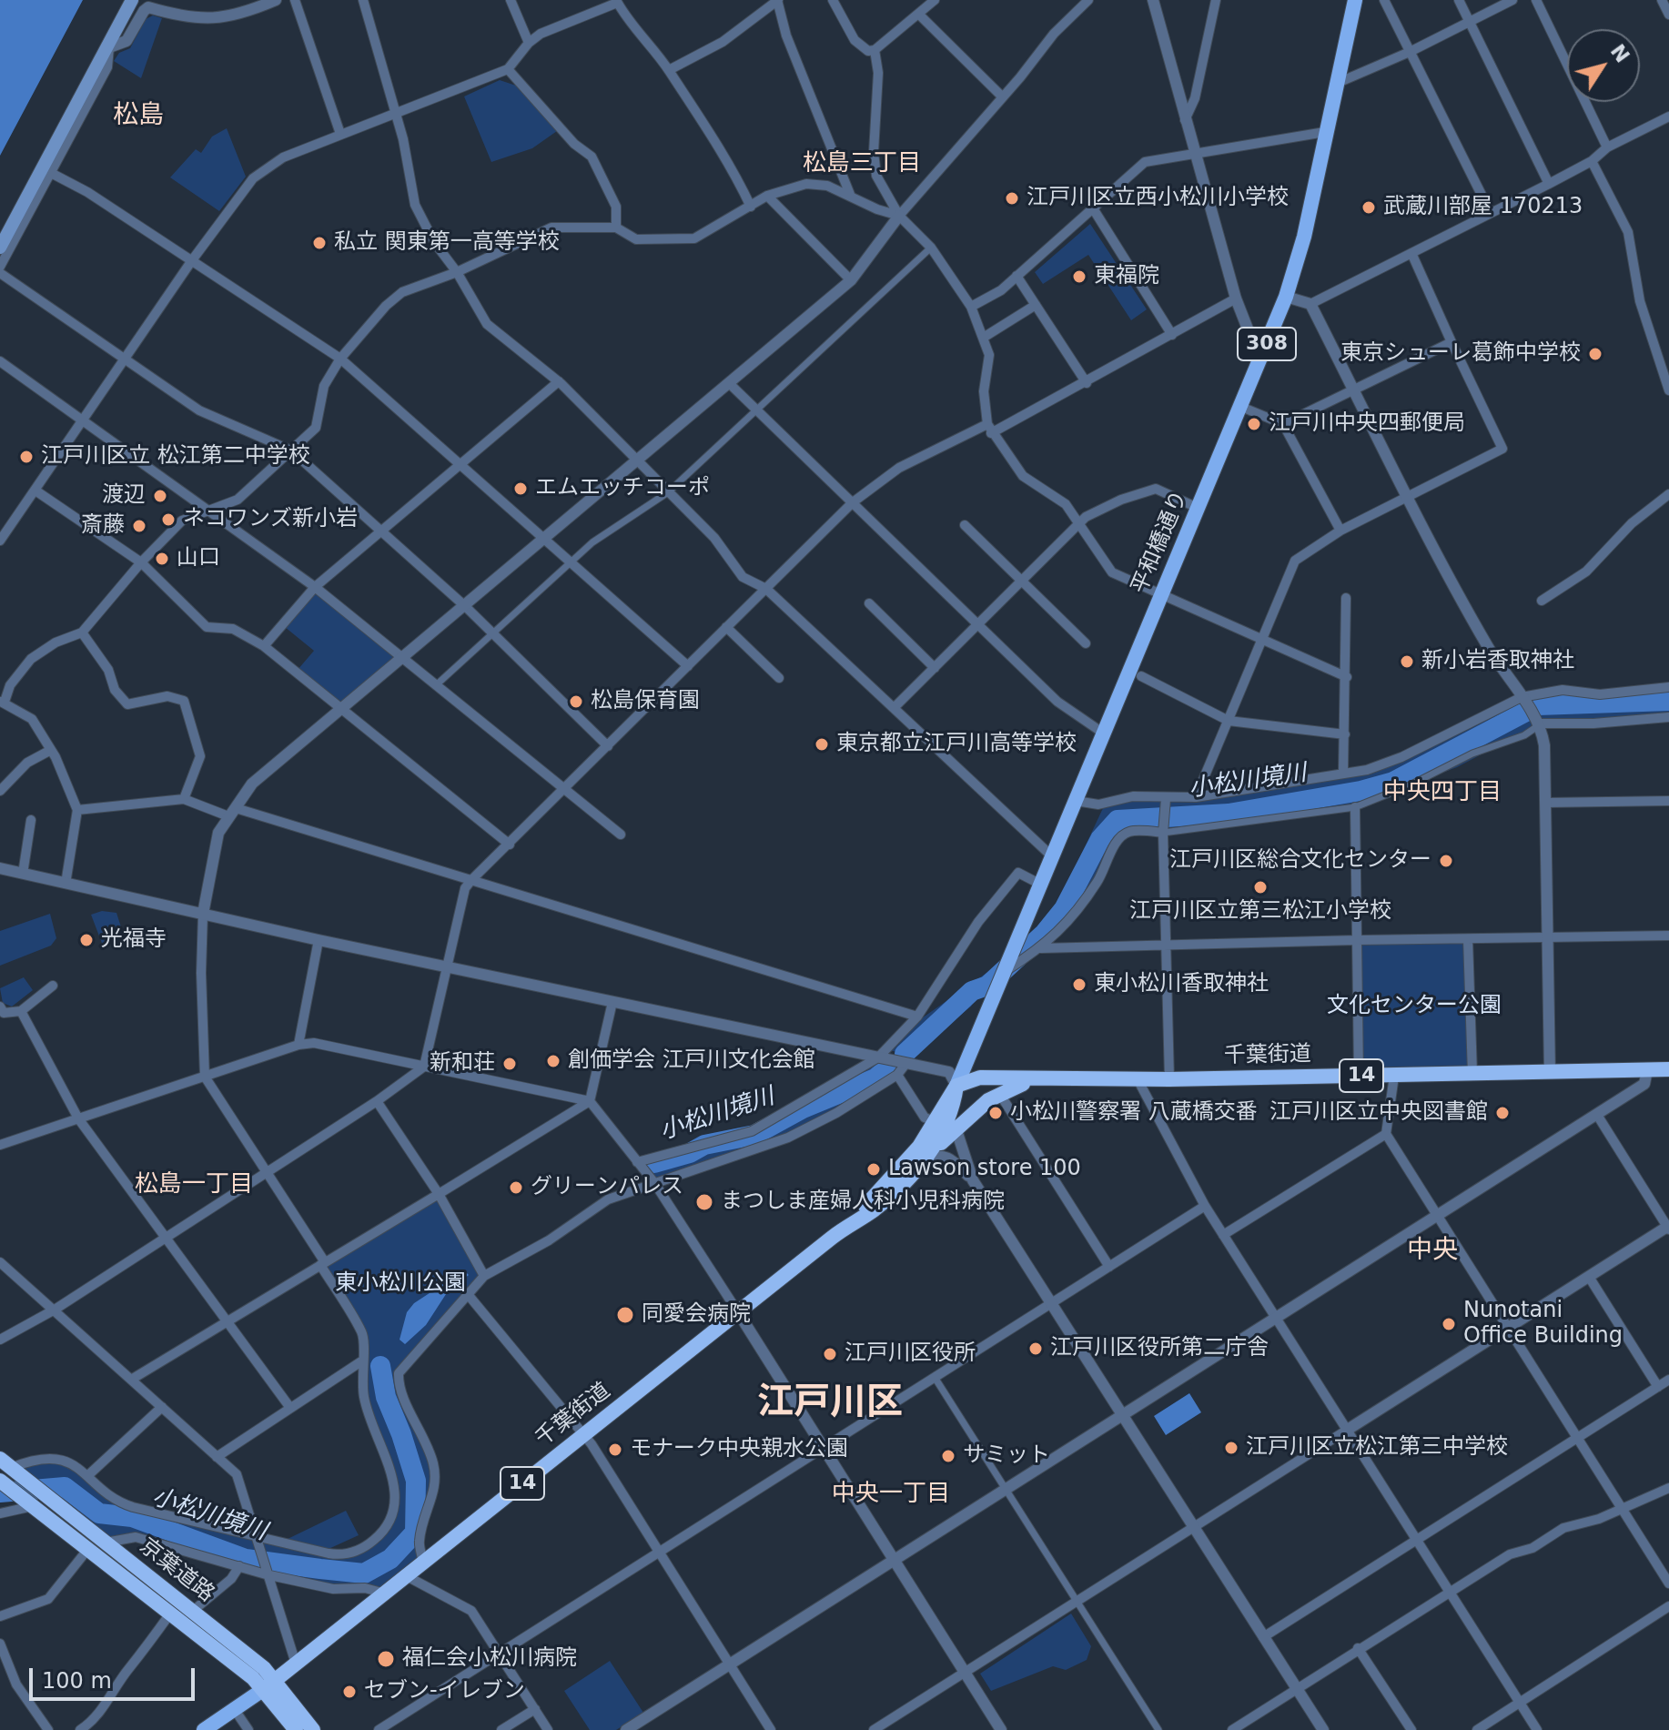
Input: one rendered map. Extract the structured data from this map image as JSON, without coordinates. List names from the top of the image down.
{
  "streets": {
    "highway": ["千葉街道", "14", "京葉道路"],
    "main road": ["308", "平和橋通り"]
  },
  "crossings": [
    ["平和橋通り", "千葉街道"],
    ["千葉街道", "京葉道路"]
  ],
  "districts": [
    "松島",
    "松島三丁目",
    "中央四丁目",
    "松島一丁目",
    "中央",
    "江戸川区",
    "中央一丁目"
  ],
  "water": ["小松川境川"],
  "parks": ["文化センター公園", "東小松川公園"],
  "places": [
    "江戸川区立西小松川小学校",
    "武蔵川部屋 170213",
    "私立 関東第一高等学校",
    "東福院",
    "東京シューレ葛飾中学校",
    "江戸川中央四郵便局",
    "江戸川区立 松江第二中学校",
    "エムエッチコーポ",
    "渡辺",
    "ネコワンズ新小岩",
    "斎藤",
    "山口",
    "新小岩香取神社",
    "松島保育園",
    "東京都立江戸川高等学校",
    "江戸川区総合文化センター",
    "江戸川区立第三松江小学校",
    "光福寺",
    "東小松川香取神社",
    "創価学会 江戸川文化会館",
    "新和荘",
    "小松川警察署 八蔵橋交番",
    "江戸川区立中央図書館",
    "Lawson store 100",
    "グリーンパレス",
    "まつしま産婦人科小児科病院",
    "同愛会病院",
    "Nunotani Office Building",
    "江戸川区役所第二庁舎",
    "江戸川区役所",
    "江戸川区立松江第三中学校",
    "モナーク中央親水公園",
    "サミット",
    "福仁会小松川病院",
    "セブン-イレブン"
  ],
  "scale_bar": "100 m",
  "north": "top right"
}
